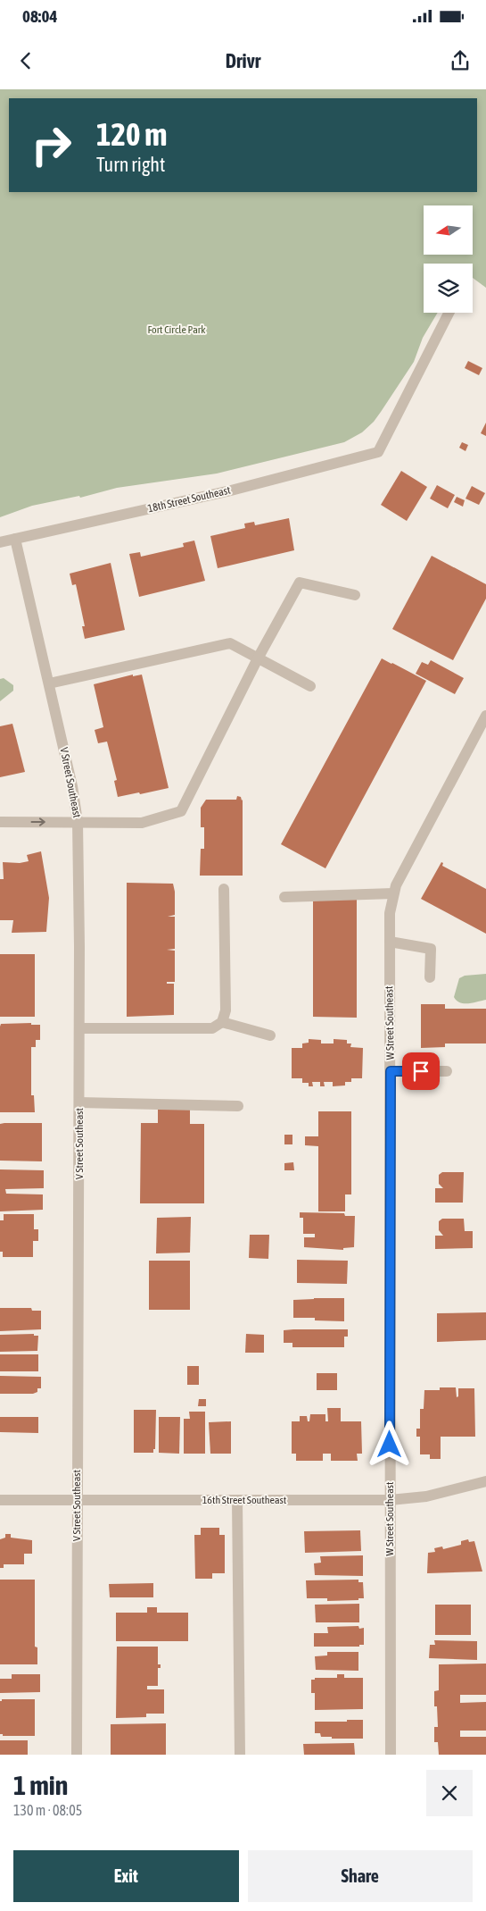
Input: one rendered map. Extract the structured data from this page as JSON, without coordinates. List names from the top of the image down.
{
  "streets": {
    "street": [
      "18th Street Southeast",
      "V Street Southeast",
      "W Street Southeast",
      "16th Street Southeast"
    ]
  },
  "crossings": [
    ["18th Street Southeast", "V Street Southeast"],
    ["V Street Southeast", "16th Street Southeast"],
    ["W Street Southeast", "16th Street Southeast"]
  ],
  "parks": ["Fort Circle Park"],
  "north": "left",
  "page": {
    "status": "08:04",
    "header": "Drivr",
    "turn": ["120 m", "Turn right"],
    "heading": ["1 min", "130 m · 08:05"],
    "buttons": ["Exit", "Share"]
  }
}
